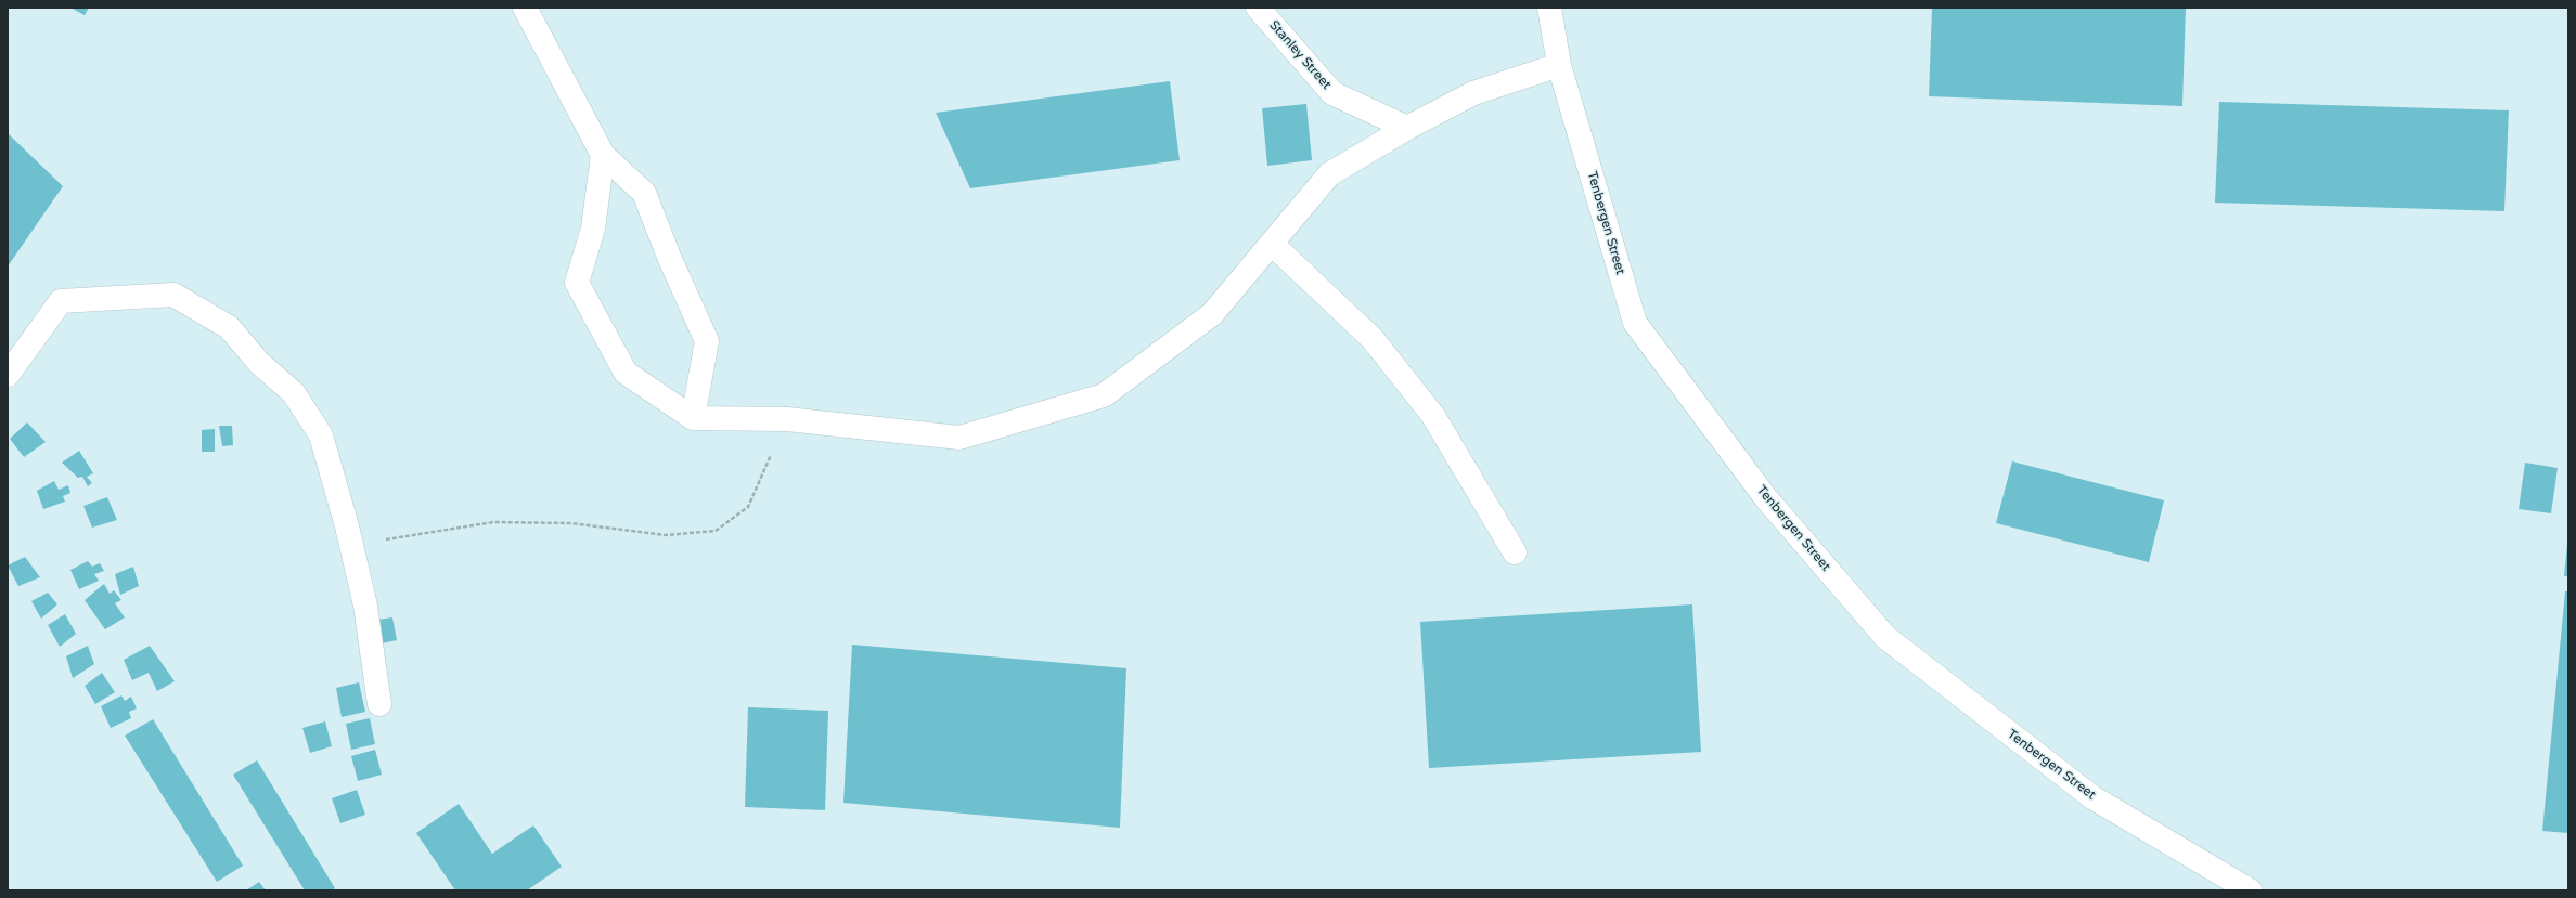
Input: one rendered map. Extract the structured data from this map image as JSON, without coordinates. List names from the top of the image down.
{
  "streets": {
    "street": ["Stanley Street", "Tenbergen Street"]
  }
}
